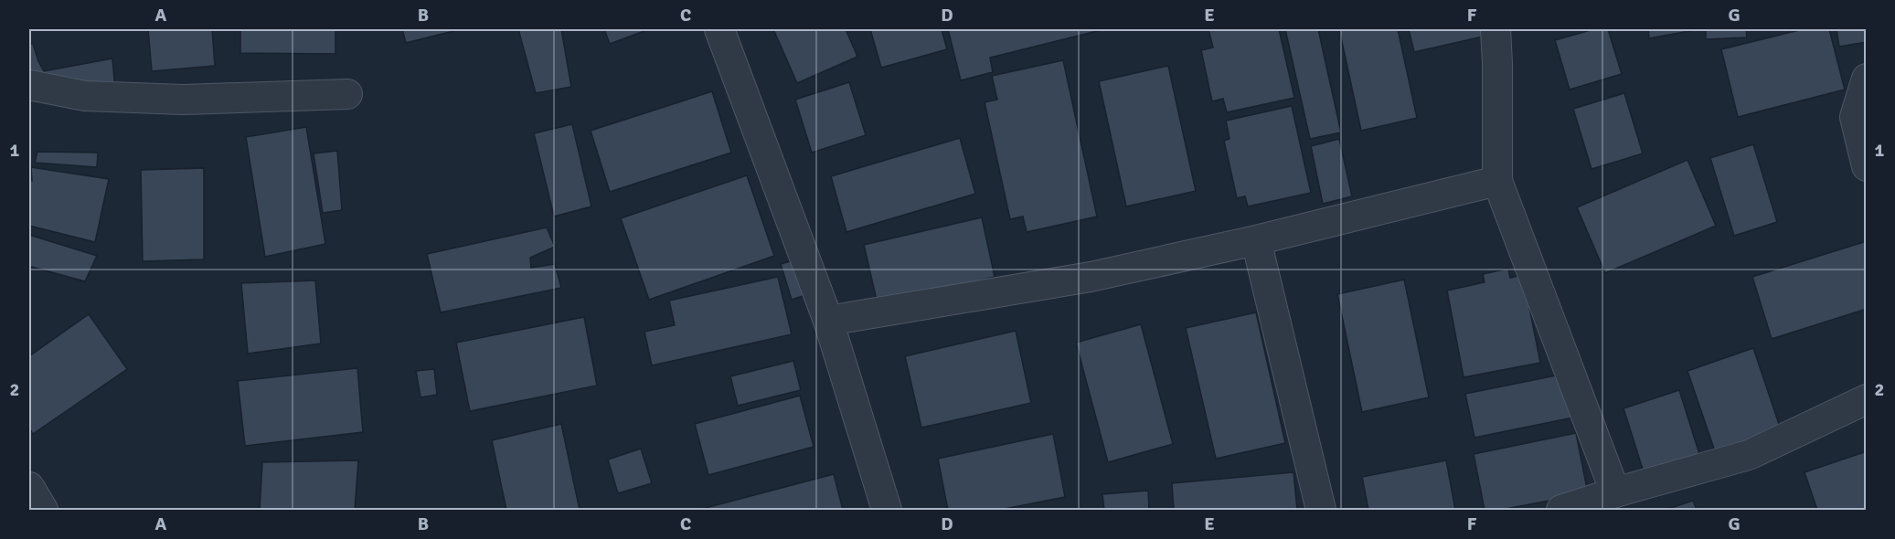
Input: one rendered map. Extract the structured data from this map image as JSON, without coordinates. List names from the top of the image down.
{
  "grid": {
    "columns": [
      "A",
      "B",
      "C",
      "D",
      "E",
      "F",
      "G"
    ],
    "rows": ["1", "2"]
  }
}
